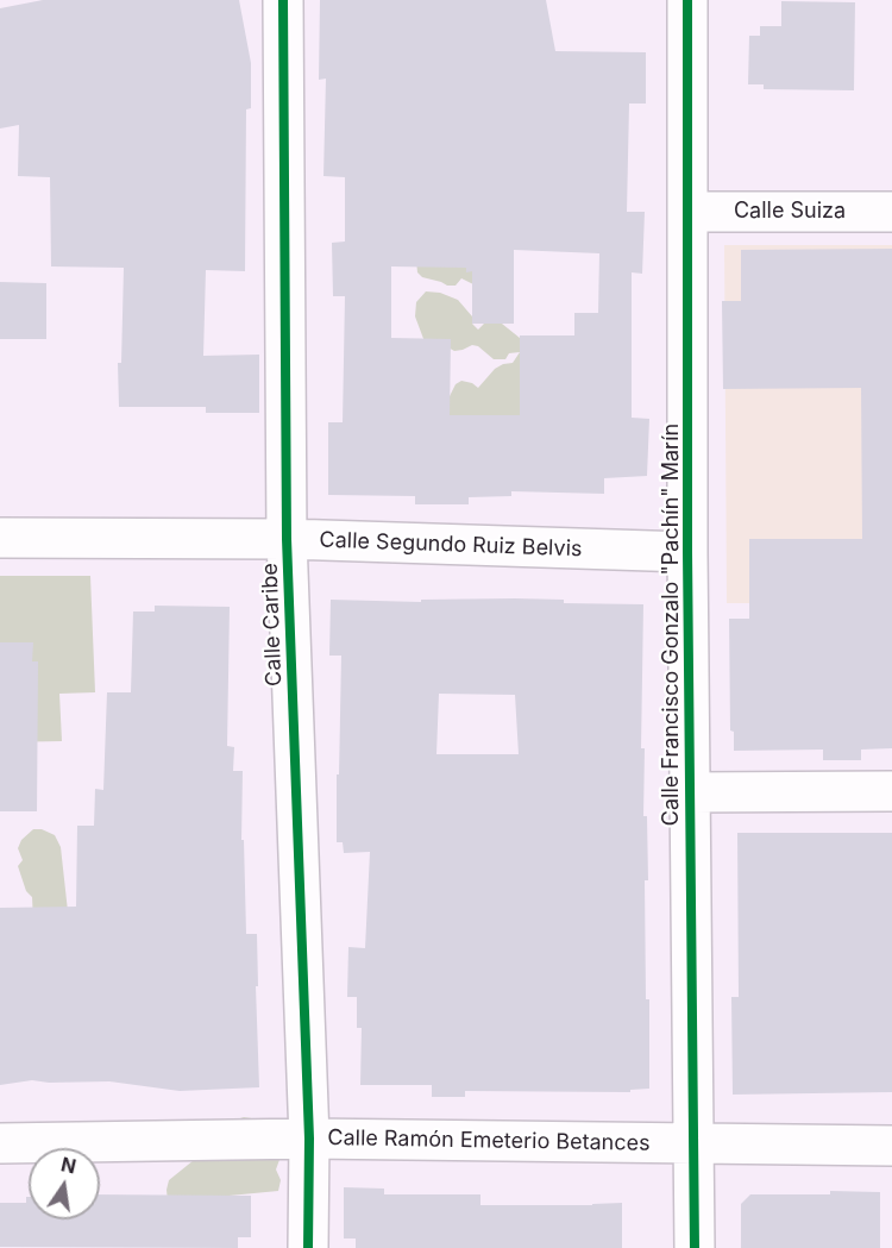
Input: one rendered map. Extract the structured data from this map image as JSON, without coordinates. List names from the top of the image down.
{
  "streets": {
    "street": [
      "Calle Suiza",
      "Calle Segundo Ruiz Belvis",
      "Calle Caribe",
      "Calle Francisco Gonzalo \"Pachín\" Marín",
      "Calle Ramón Emeterio Betances"
    ]
  },
  "crossings": [
    ["Calle Suiza", "Calle Francisco Gonzalo \"Pachín\" Marín"],
    ["Calle Segundo Ruiz Belvis", "Calle Caribe"],
    ["Calle Segundo Ruiz Belvis", "Calle Francisco Gonzalo \"Pachín\" Marín"],
    ["Calle Caribe", "Calle Ramón Emeterio Betances"],
    ["Calle Francisco Gonzalo \"Pachín\" Marín", "Calle Ramón Emeterio Betances"]
  ],
  "north": "top"
}
